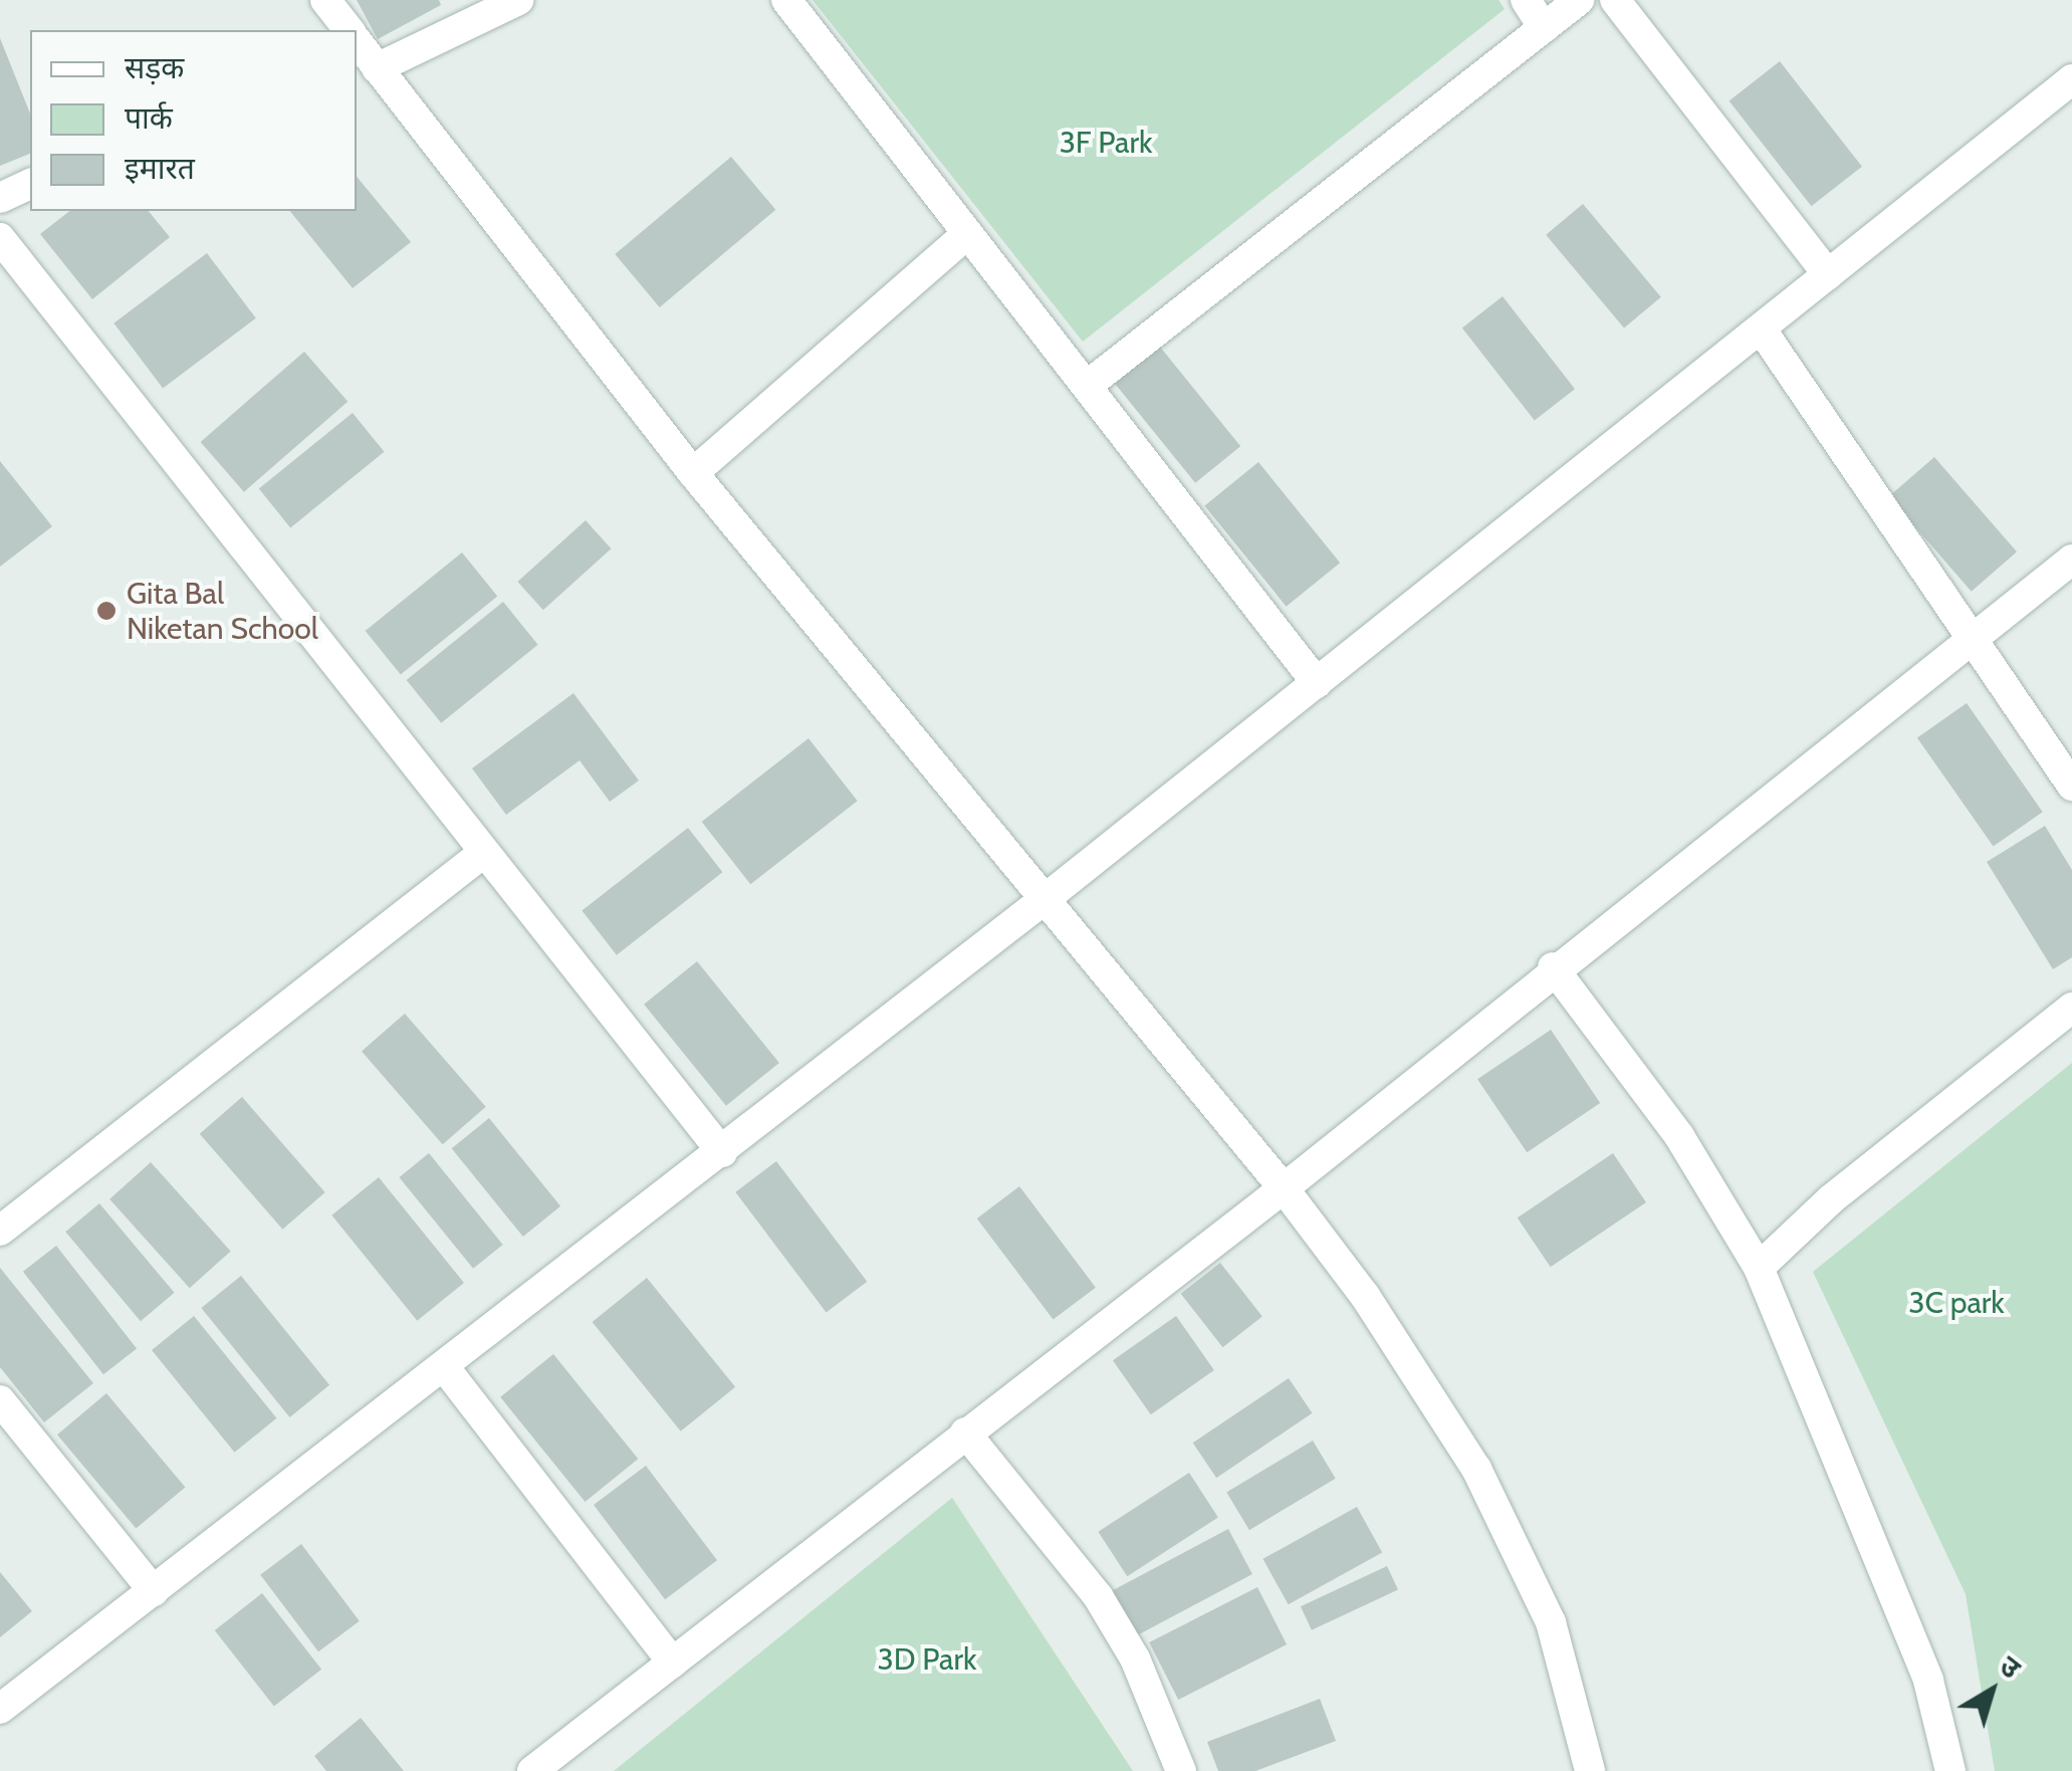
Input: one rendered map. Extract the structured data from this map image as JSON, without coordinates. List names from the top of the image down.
{
  "parks": ["3F Park", "3C park", "3D Park"],
  "places": ["Gita Bal Niketan School"],
  "legend": ["सड़क", "पार्क", "इमारत"],
  "north": "top right"
}
